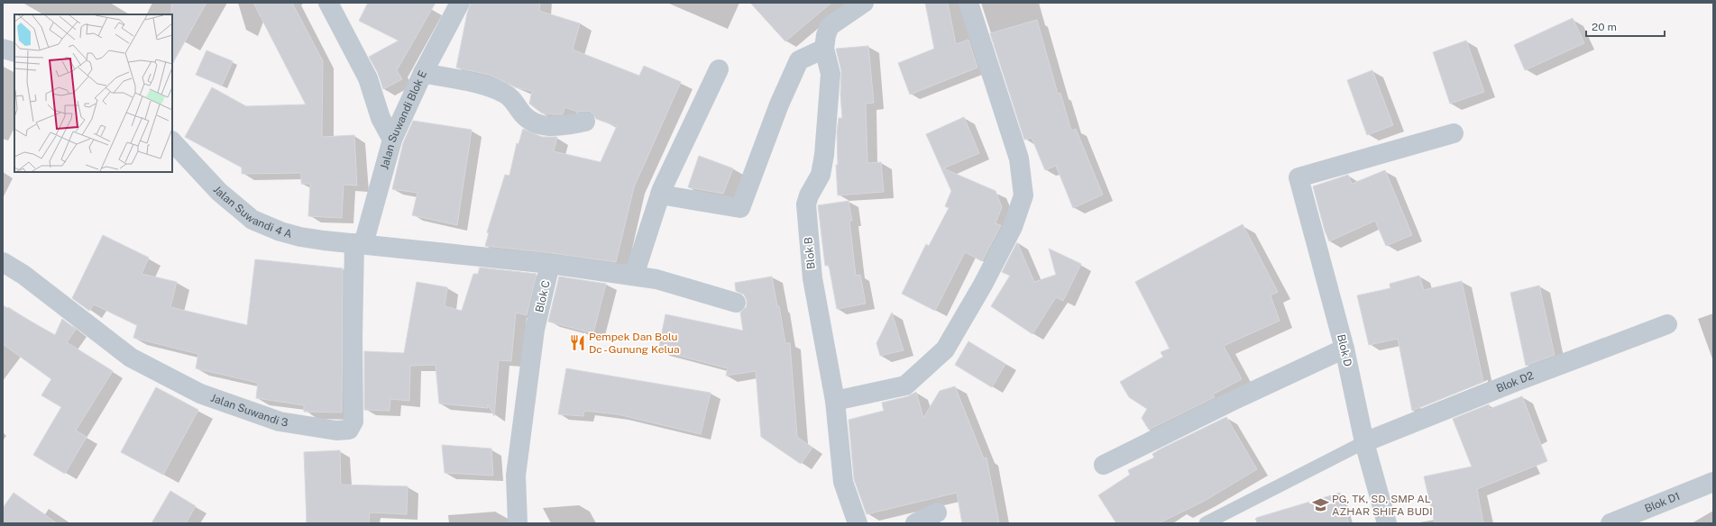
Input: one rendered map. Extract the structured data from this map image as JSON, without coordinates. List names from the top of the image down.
{
  "streets": {
    "street": [
      "Jalan Suwandi Blok E",
      "Jalan Suwandi 4 A",
      "Blok B",
      "Blok C",
      "Blok D",
      "Blok D2",
      "Jalan Suwandi 3",
      "Blok D1"
    ]
  },
  "crossings": [
    ["Jalan Suwandi Blok E", "Jalan Suwandi 4 A"],
    ["Jalan Suwandi Blok E", "Blok C"],
    ["Jalan Suwandi Blok E", "Jalan Suwandi 3"],
    ["Jalan Suwandi 4 A", "Blok C"],
    ["Jalan Suwandi 4 A", "Jalan Suwandi 3"],
    ["Blok C", "Jalan Suwandi 3"],
    ["Blok D", "Blok D2"]
  ],
  "places": {
    "restaurant": ["Pempek Dan Bolu Dc - Gunung Kelua"],
    "school or university": ["PG, TK, SD, SMP AL AZHAR SHIFA BUDI"]
  },
  "scale_bar": "20 m"
}
